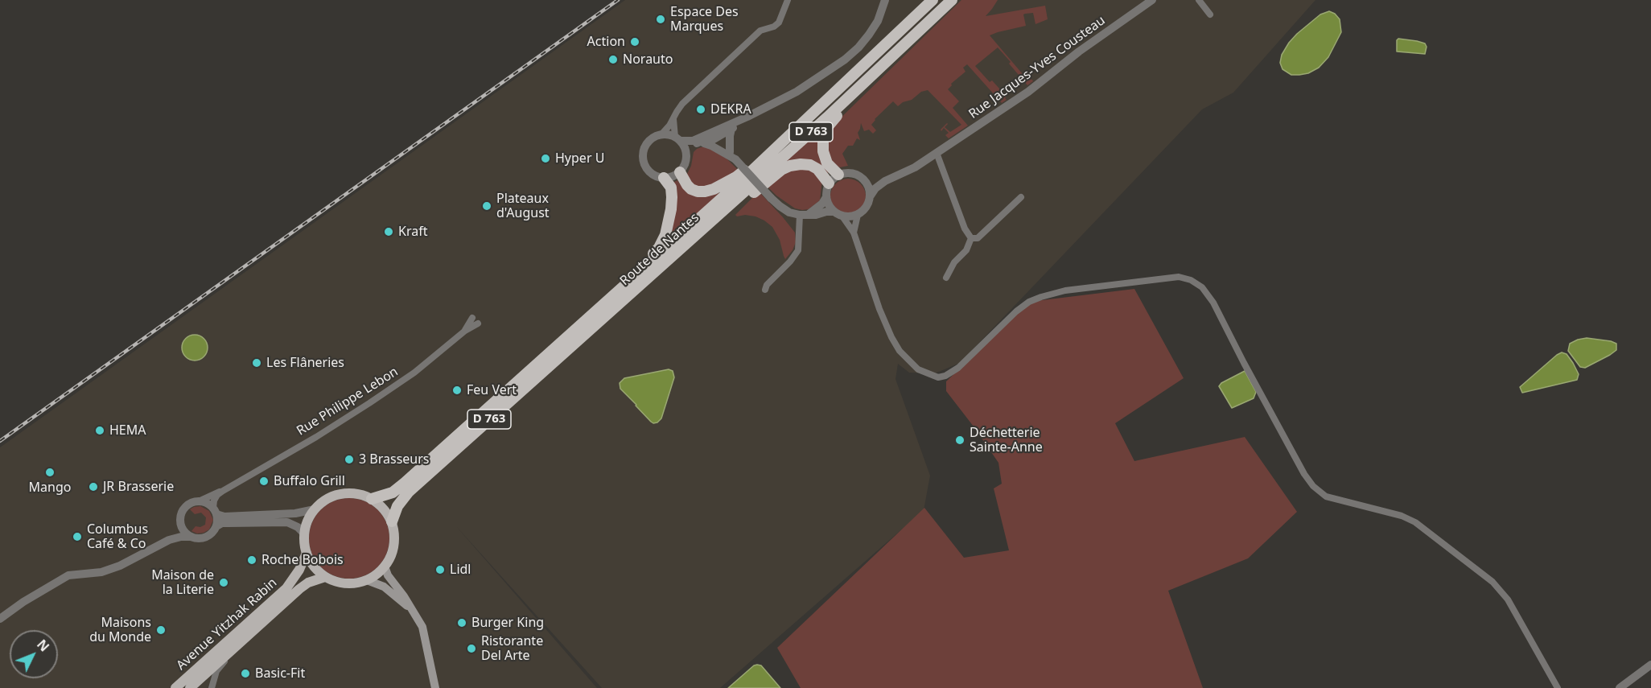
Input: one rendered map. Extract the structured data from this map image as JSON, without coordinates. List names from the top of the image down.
{
  "streets": {
    "highway": ["D 763", "Route de Nantes"],
    "main road": ["Avenue Yitzhak Rabin"],
    "street": ["Rue Jacques-Yves Cousteau", "Rue Philippe Lebon"]
  },
  "crossings": [
    ["Route de Nantes", "Avenue Yitzhak Rabin"]
  ],
  "places": [
    "Espace Des Marques",
    "Action",
    "Norauto",
    "DEKRA",
    "Hyper U",
    "Plateaux d'August",
    "Kraft",
    "Les Flâneries",
    "Feu Vert",
    "HEMA",
    "Déchetterie Sainte-Anne",
    "3 Brasseurs",
    "Mango",
    "Buffalo Grill",
    "JR Brasserie",
    "Columbus Café & Co",
    "Roche Bobois",
    "Lidl",
    "Maison de la Literie",
    "Burger King",
    "Maisons du Monde",
    "Ristorante Del Arte",
    "Basic-Fit"
  ],
  "north": "top right"
}
